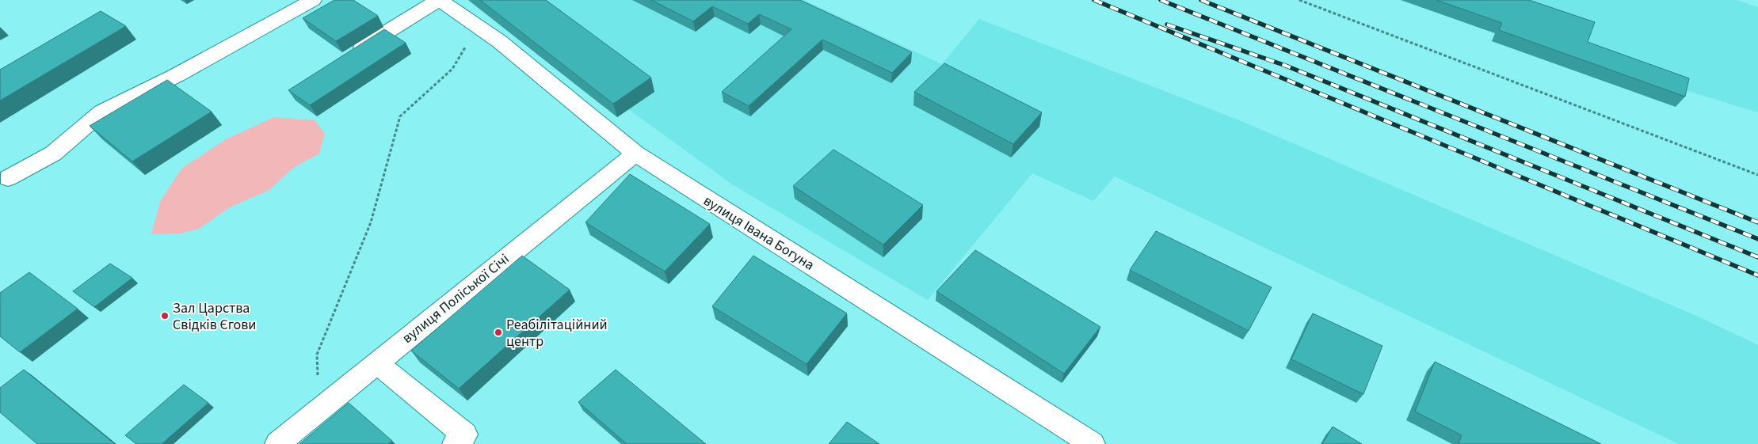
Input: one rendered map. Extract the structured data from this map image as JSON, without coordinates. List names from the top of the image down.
{
  "streets": {
    "street": ["вулиця Івана Богуна", "вулиця Поліської Січі"]
  },
  "crossings": [
    ["вулиця Івана Богуна", "вулиця Поліської Січі"]
  ],
  "places": ["Зал Царства Свідків Єгови", "Реабілітаційний центр"]
}
